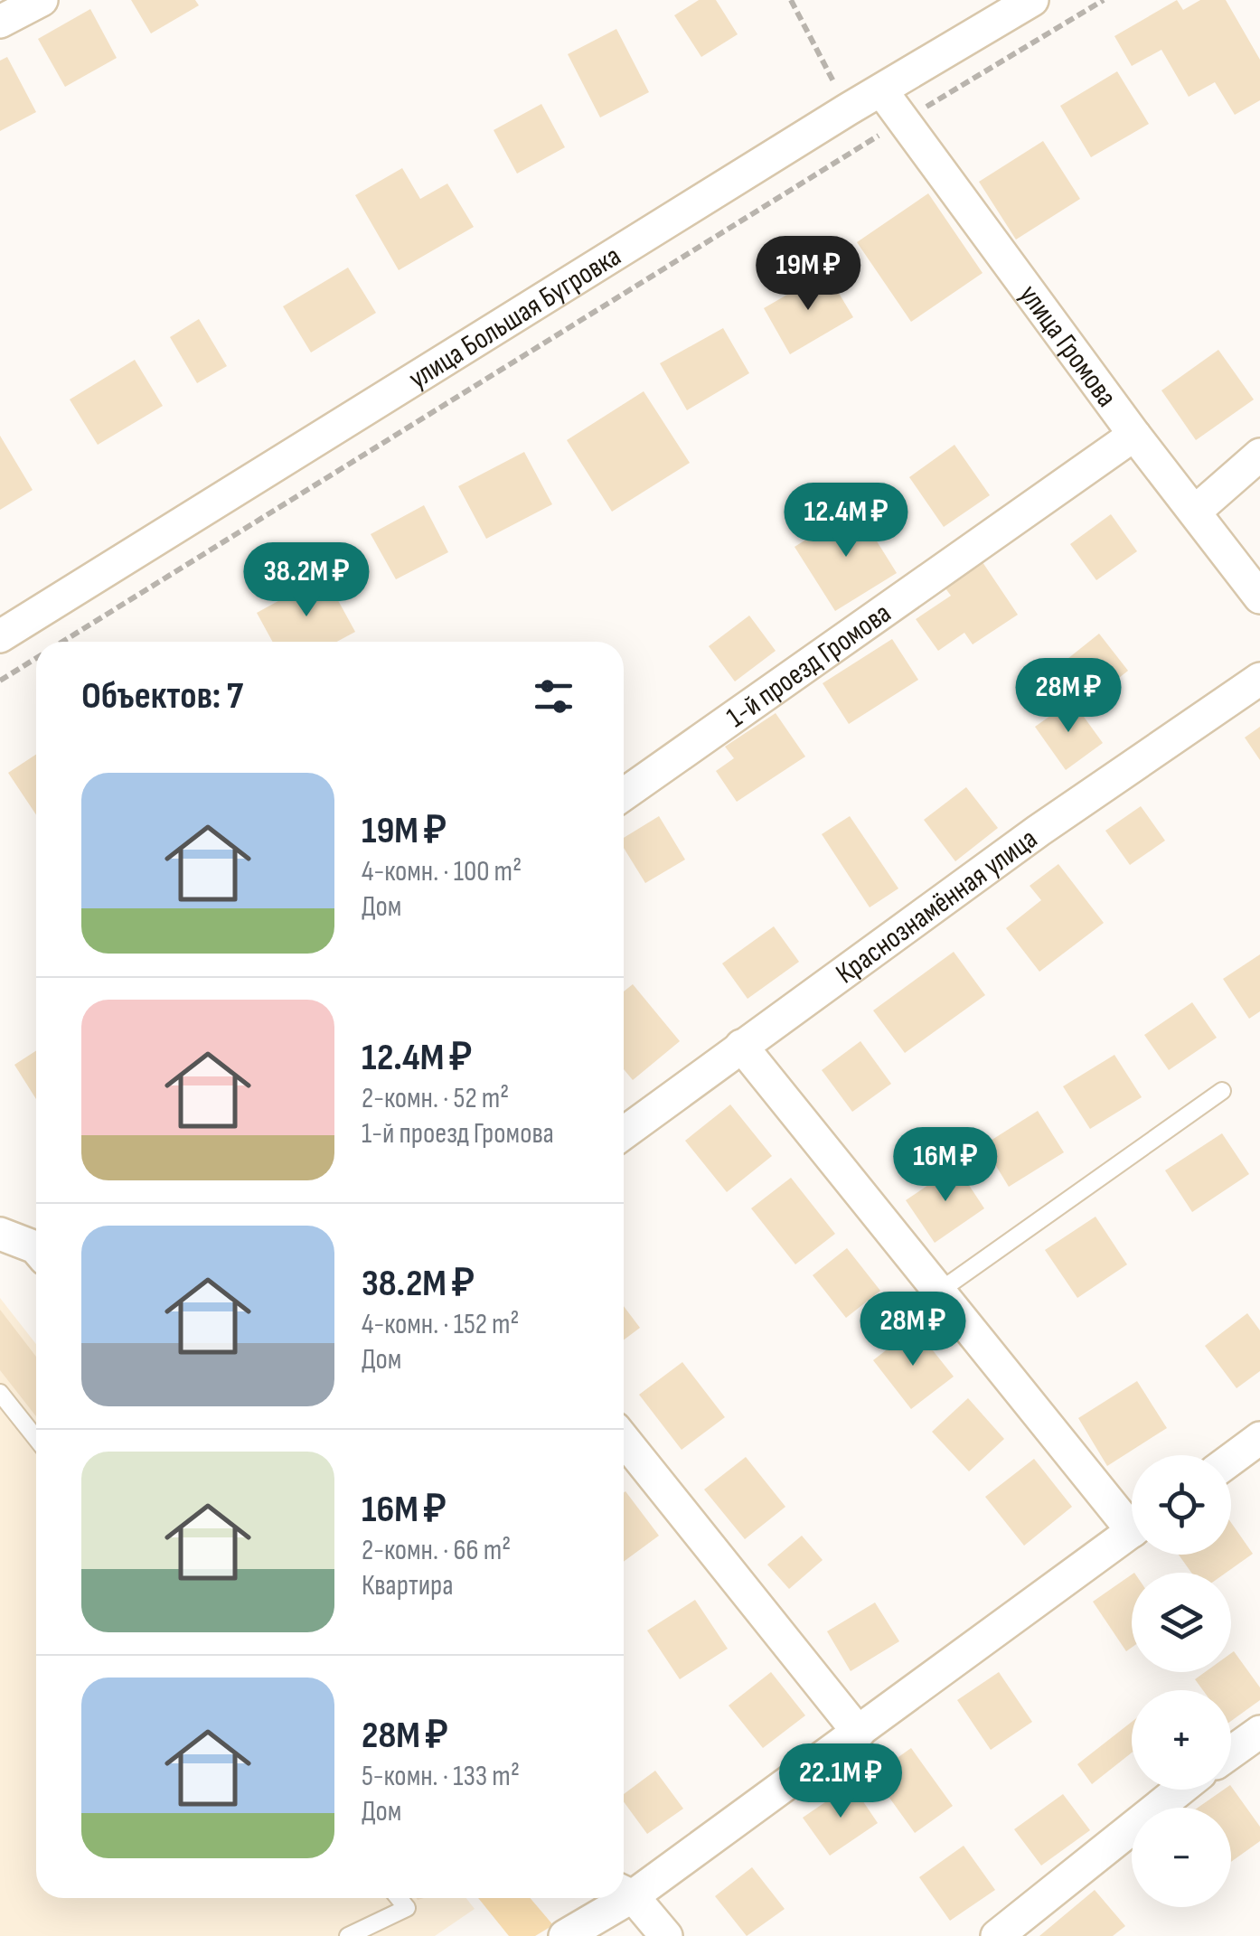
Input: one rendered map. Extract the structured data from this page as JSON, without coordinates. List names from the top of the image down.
{
  "streets": {
    "street": [
      "улица Большая Бугровка",
      "улица Громова",
      "1-й проезд Громова",
      "Краснознамённая улица"
    ]
  },
  "crossings": [
    ["улица Большая Бугровка", "улица Громова"],
    ["улица Громова", "1-й проезд Громова"]
  ],
  "page": {
    "price": [
      "19M ₽",
      "12.4M ₽",
      "38.2M ₽",
      "28M ₽",
      "16M ₽",
      "28M ₽",
      "22.1M ₽"
    ],
    "heading": "Объектов: 7",
    "list": [
      {
        "name": "19M ₽",
        "note": "4-комн. · 100 m² · Дом"
      },
      {
        "name": "12.4M ₽",
        "note": "2-комн. · 52 m² · 1-й проезд Громова"
      },
      {
        "name": "38.2M ₽",
        "note": "4-комн. · 152 m² · Дом"
      },
      {
        "name": "16M ₽",
        "note": "2-комн. · 66 m² · Квартира"
      },
      {
        "name": "28M ₽",
        "note": "5-комн. · 133 m² · Дом"
      }
    ],
    "map_buttons": ["+", "−"]
  }
}
